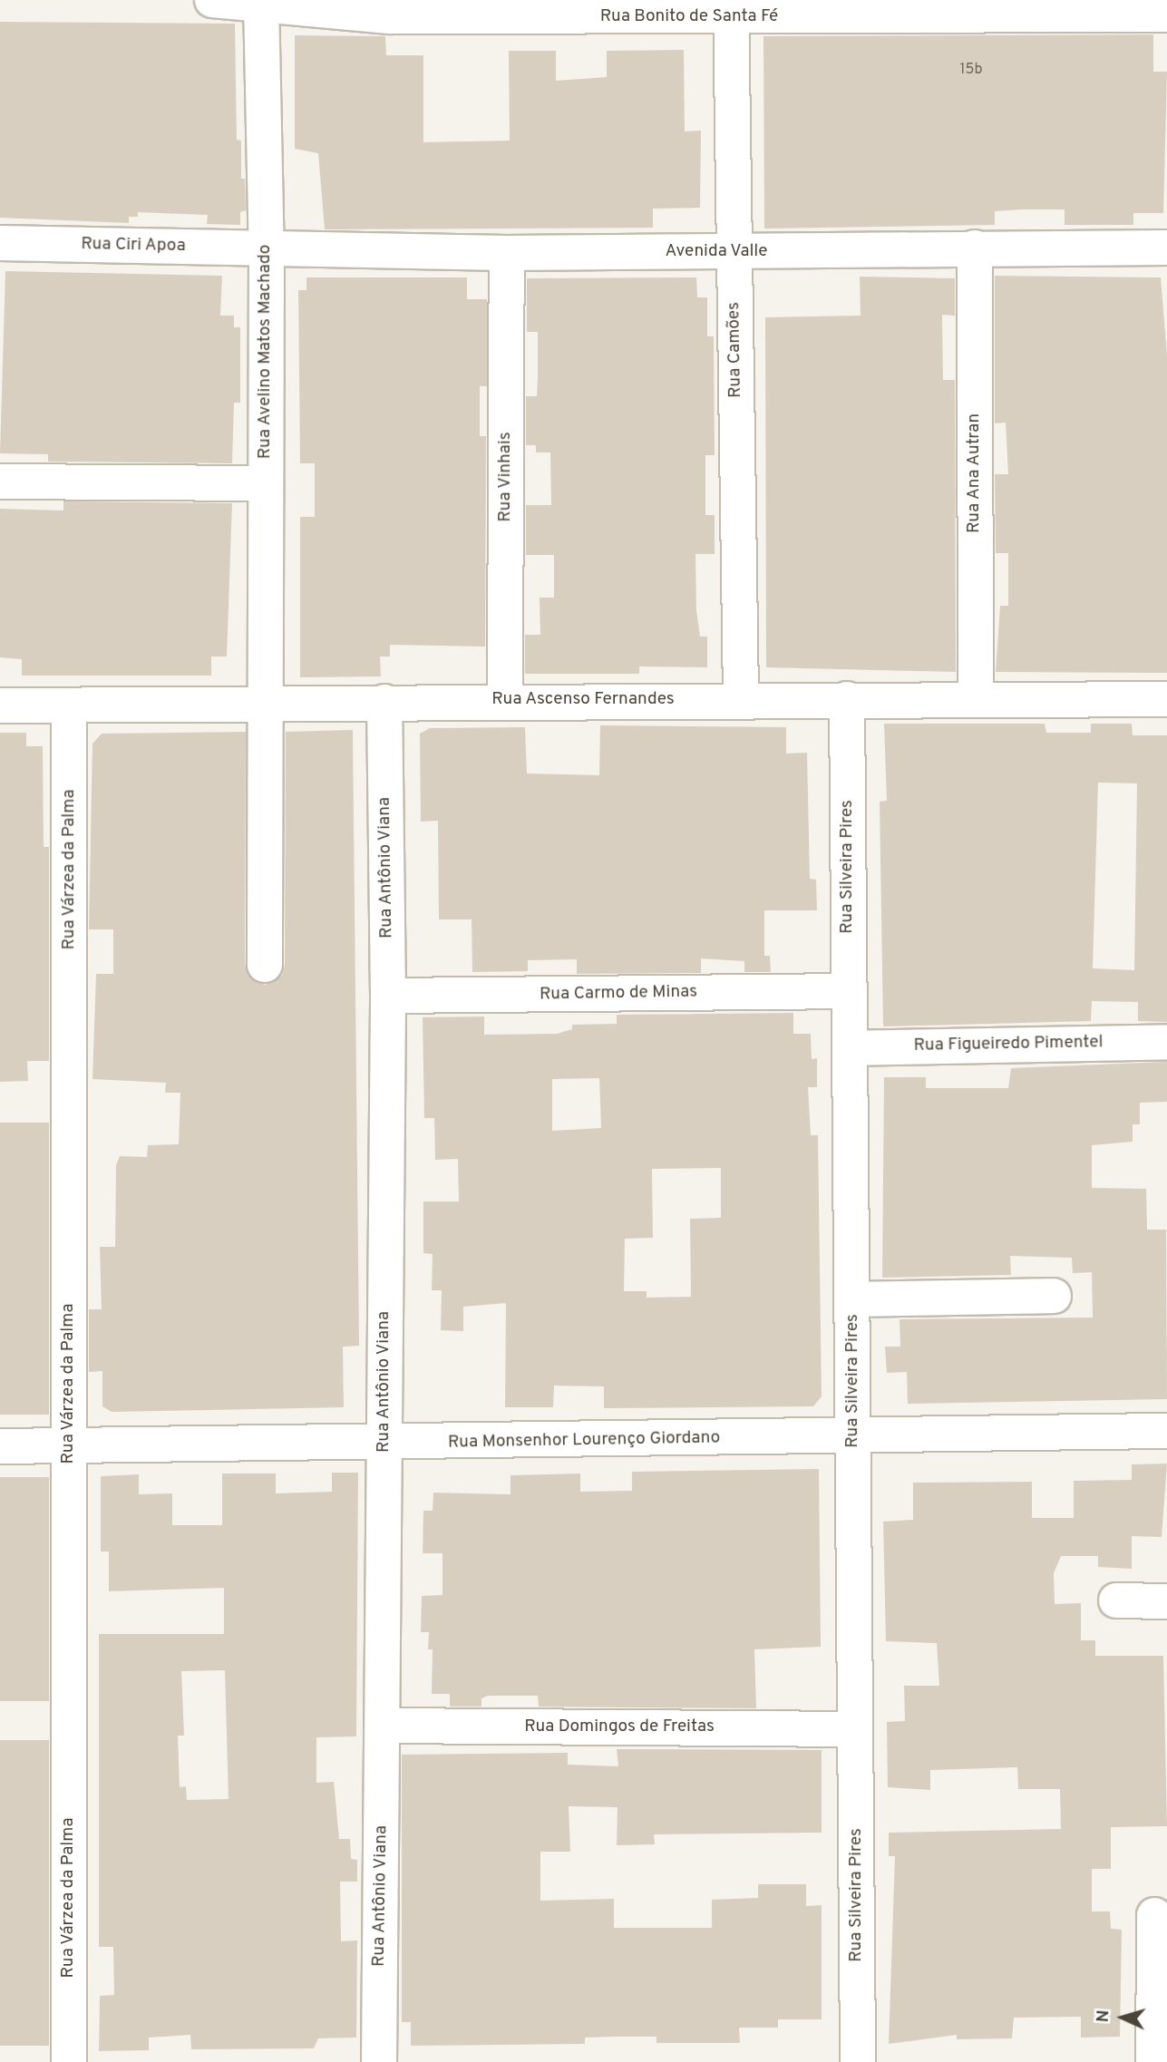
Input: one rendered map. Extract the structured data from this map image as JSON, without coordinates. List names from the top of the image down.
{
  "streets": {
    "street": [
      "Rua Bonito de Santa Fé",
      "Rua Ciri Apoa",
      "Avenida Valle",
      "Rua Camões",
      "Rua Avelino Matos Machado",
      "Rua Ana Autran",
      "Rua Vinhais",
      "Rua Ascenso Fernandes",
      "Rua Silveira Pires",
      "Rua Antônio Viana",
      "Rua Várzea da Palma",
      "Rua Carmo de Minas",
      "Rua Figueiredo Pimentel",
      "Rua Monsenhor Lourenço Giordano",
      "Rua Domingos de Freitas"
    ]
  },
  "crossings": [
    ["Rua Bonito de Santa Fé", "Rua Camões"],
    ["Rua Bonito de Santa Fé", "Rua Avelino Matos Machado"],
    ["Rua Ciri Apoa", "Avenida Valle"],
    ["Rua Ciri Apoa", "Rua Avelino Matos Machado"],
    ["Avenida Valle", "Rua Camões"],
    ["Avenida Valle", "Rua Avelino Matos Machado"],
    ["Avenida Valle", "Rua Ana Autran"],
    ["Avenida Valle", "Rua Vinhais"],
    ["Rua Camões", "Rua Ascenso Fernandes"],
    ["Rua Avelino Matos Machado", "Rua Ascenso Fernandes"],
    ["Rua Ana Autran", "Rua Ascenso Fernandes"],
    ["Rua Vinhais", "Rua Ascenso Fernandes"],
    ["Rua Ascenso Fernandes", "Rua Silveira Pires"],
    ["Rua Ascenso Fernandes", "Rua Antônio Viana"],
    ["Rua Ascenso Fernandes", "Rua Várzea da Palma"],
    ["Rua Silveira Pires", "Rua Carmo de Minas"],
    ["Rua Silveira Pires", "Rua Figueiredo Pimentel"],
    ["Rua Silveira Pires", "Rua Monsenhor Lourenço Giordano"],
    ["Rua Silveira Pires", "Rua Domingos de Freitas"],
    ["Rua Antônio Viana", "Rua Carmo de Minas"],
    ["Rua Antônio Viana", "Rua Monsenhor Lourenço Giordano"],
    ["Rua Antônio Viana", "Rua Domingos de Freitas"],
    ["Rua Várzea da Palma", "Rua Monsenhor Lourenço Giordano"]
  ],
  "house_numbers": ["15b"],
  "north": "left"
}
